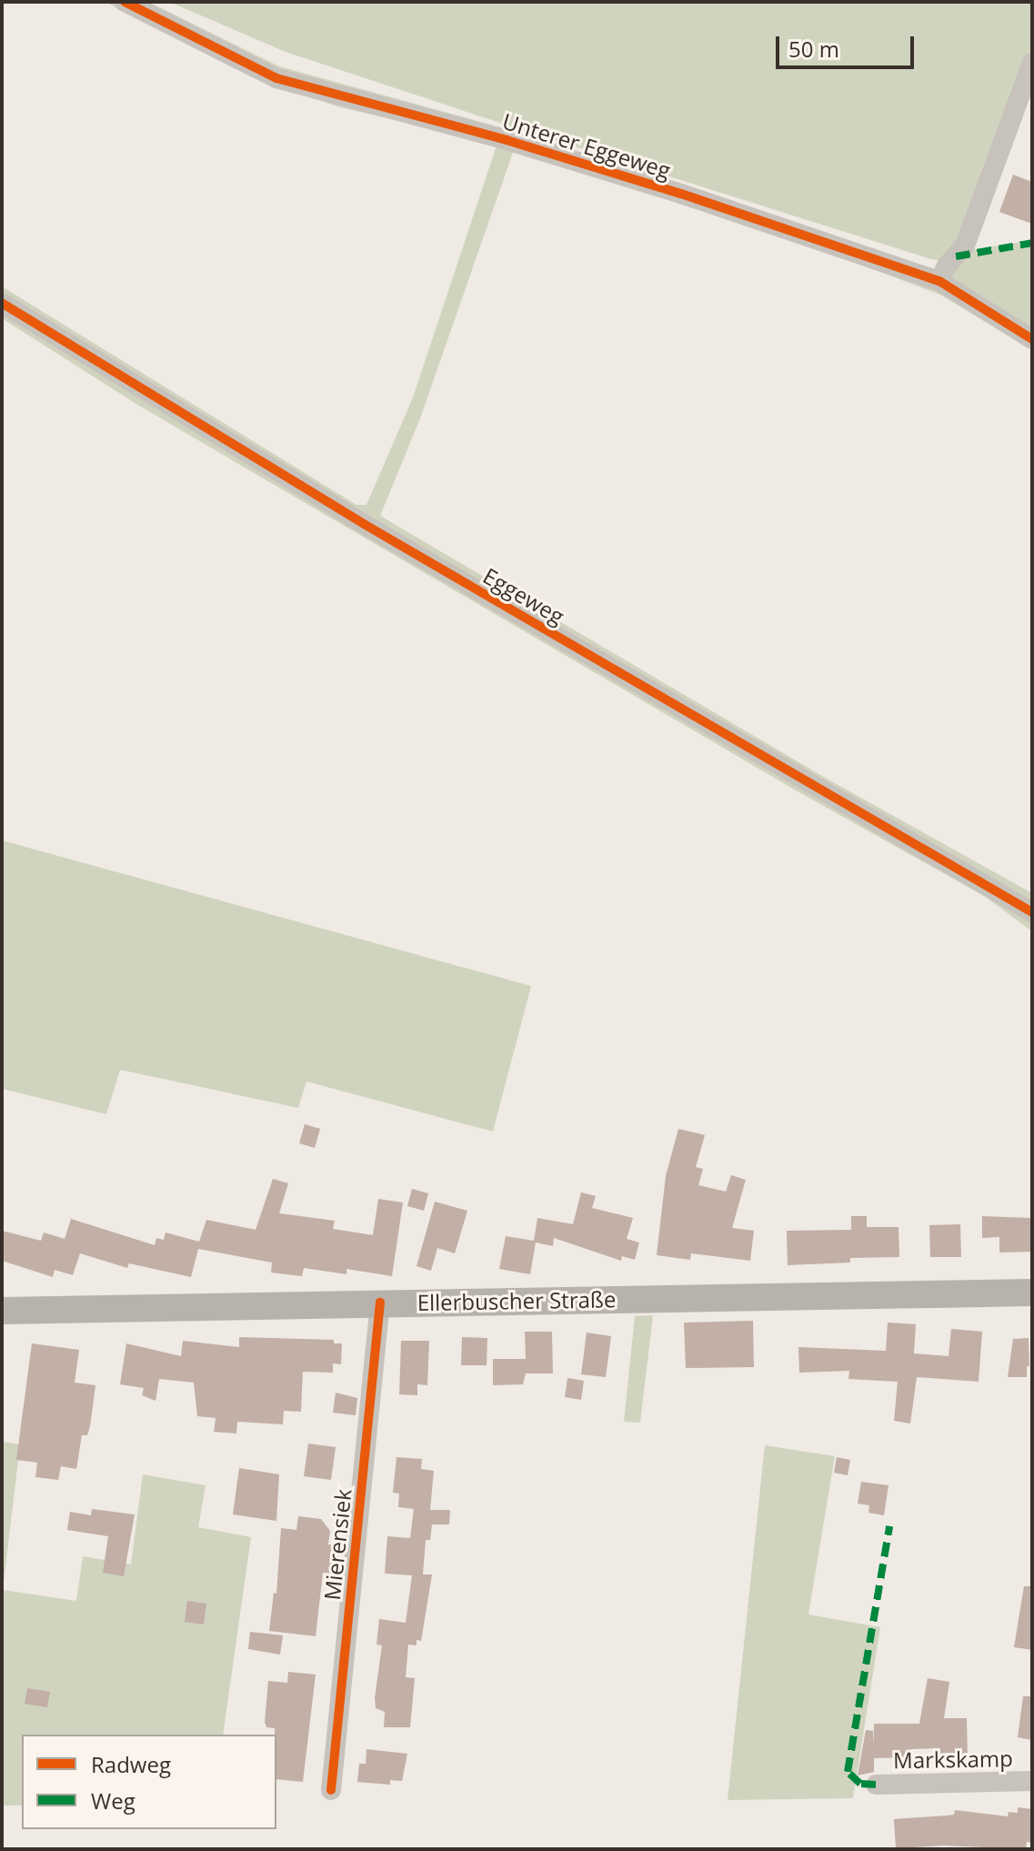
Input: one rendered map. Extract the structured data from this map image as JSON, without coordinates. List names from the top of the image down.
{
  "streets": {
    "main road": ["Ellerbuscher Straße"],
    "street": [
      "Unterer Eggeweg",
      "Eggeweg",
      "Mierensiek",
      "Markskamp"
    ]
  },
  "crossings": [
    ["Ellerbuscher Straße", "Mierensiek"]
  ],
  "legend": ["Radweg", "Weg"],
  "scale_bar": "50 m"
}
